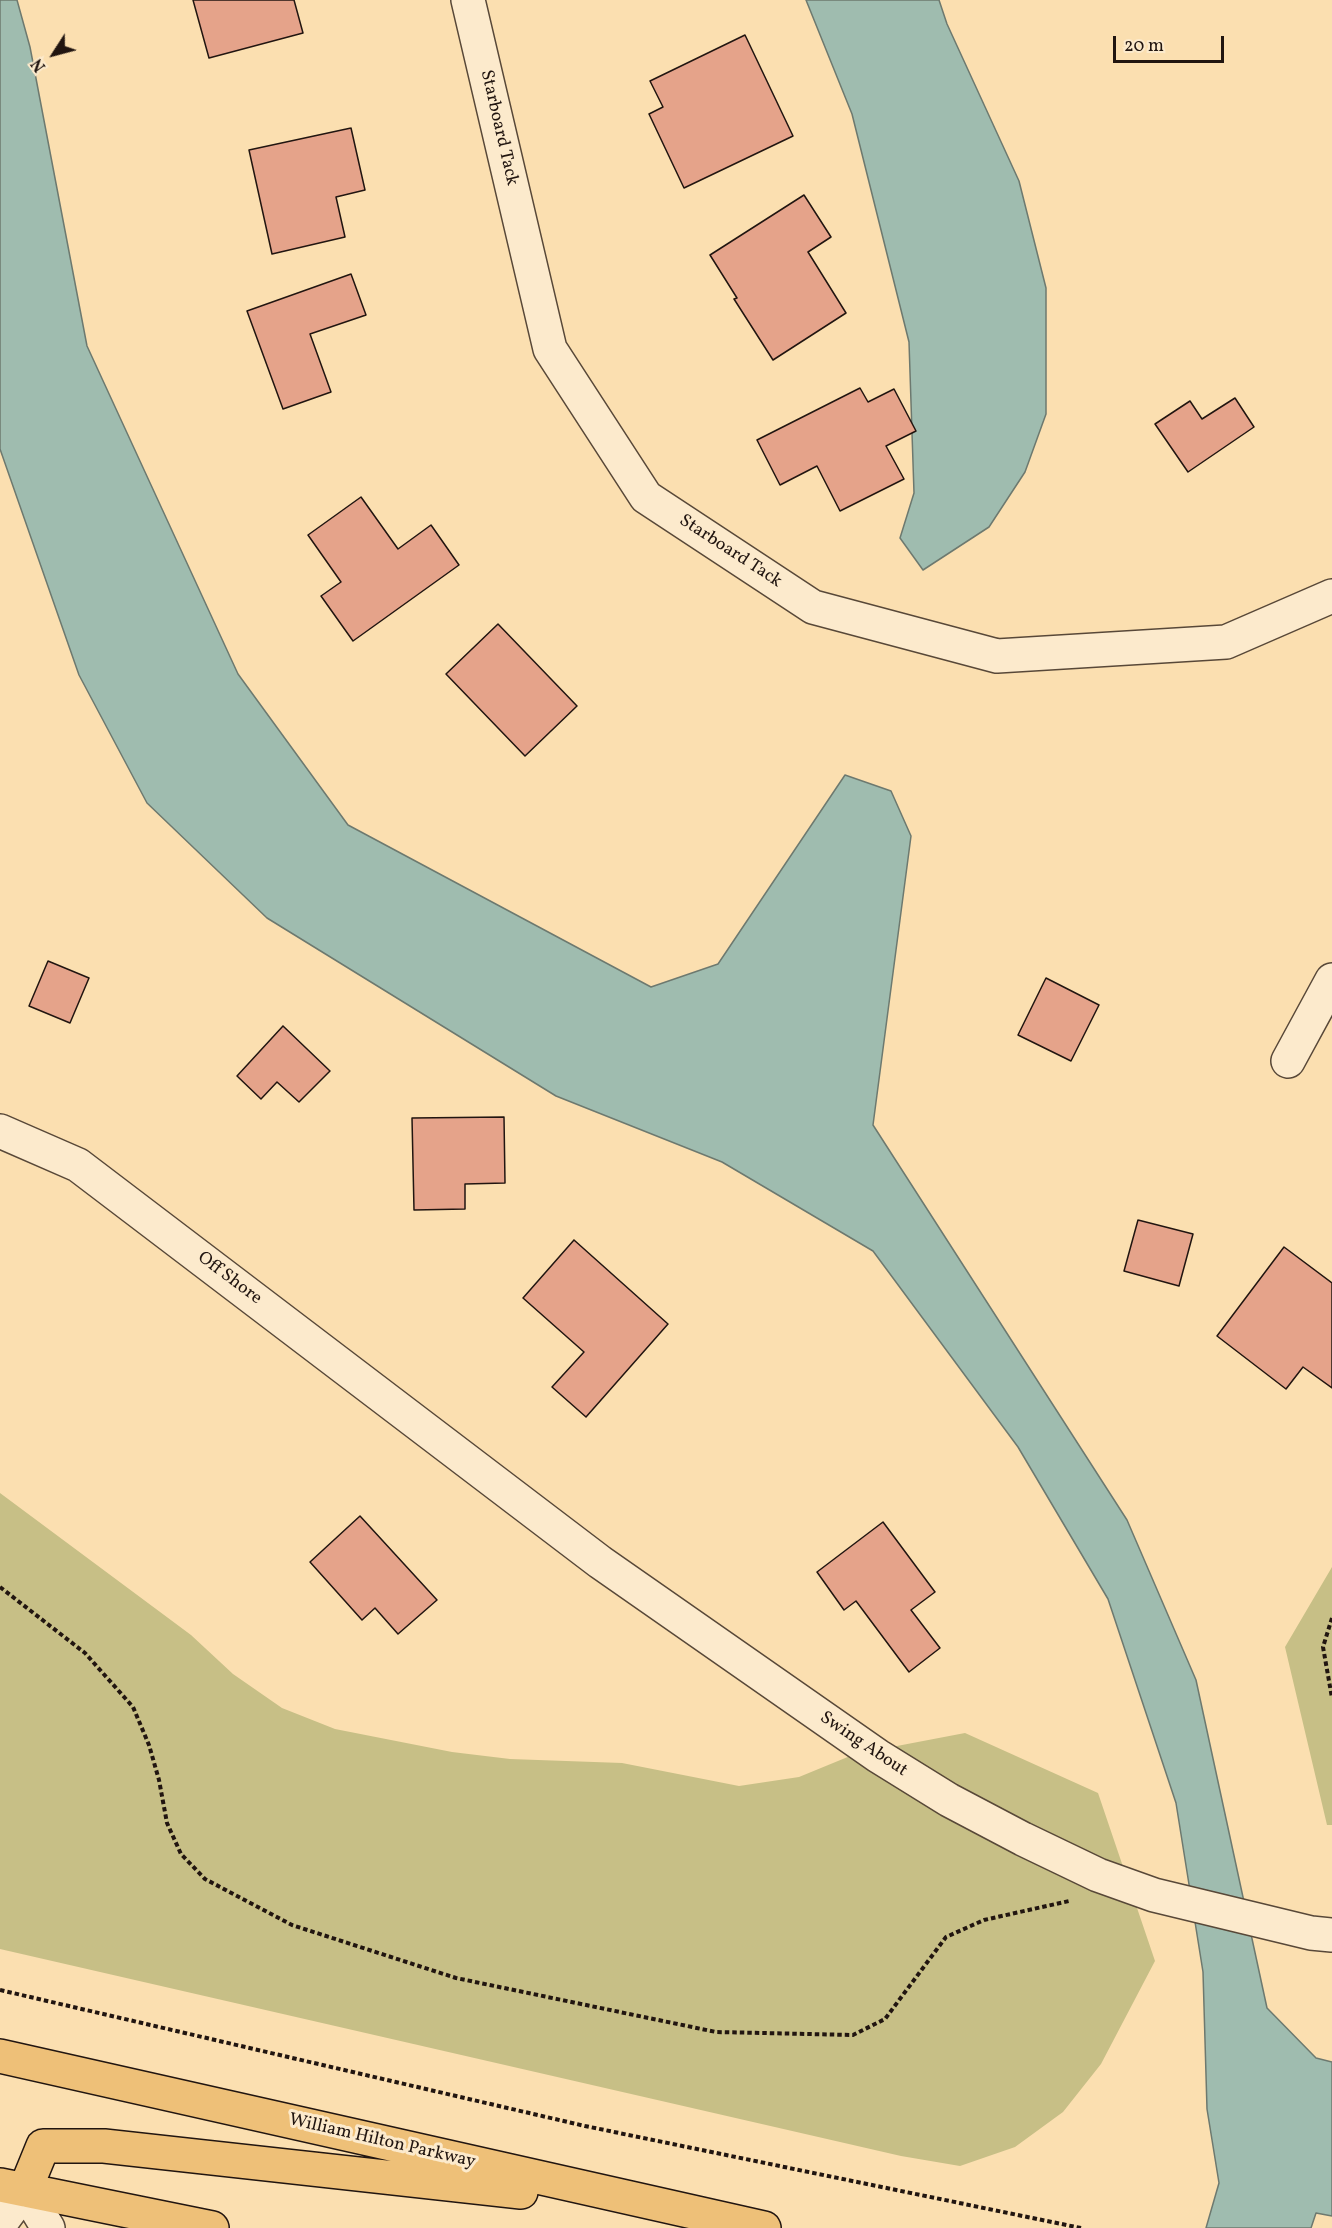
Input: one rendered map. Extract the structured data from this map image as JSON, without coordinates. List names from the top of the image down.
{
  "streets": {
    "highway": ["William Hilton Parkway"],
    "street": ["Starboard Tack", "Off Shore", "Swing About"]
  },
  "crossings": [
    ["Off Shore", "Swing About"]
  ],
  "scale_bar": "20 m",
  "north": "bottom left"
}
